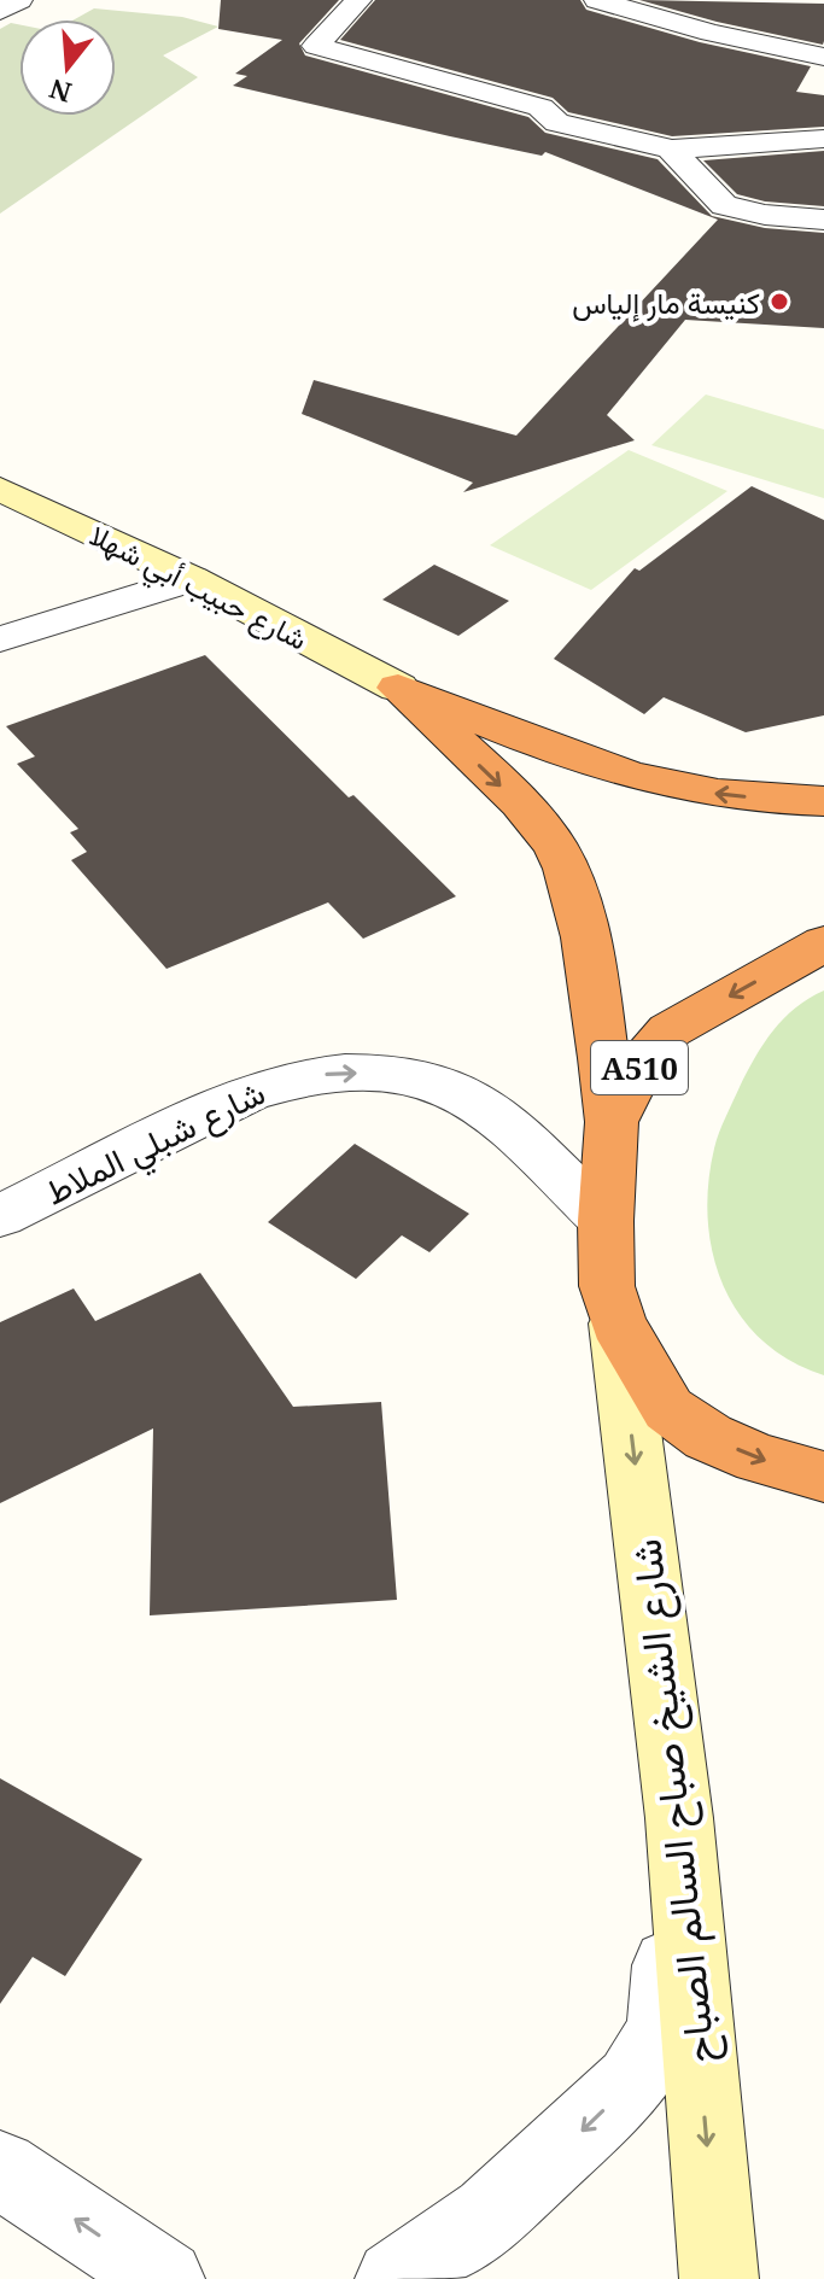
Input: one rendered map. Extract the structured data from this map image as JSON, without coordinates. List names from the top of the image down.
{
  "streets": {
    "highway": ["A510"],
    "street": ["شارع حبيب أبي شهلا", "شارع شبلي الملاط", "شارع الشيخ صباح السالم الصباح"]
  },
  "crossings": [
    ["A510", "شارع شبلي الملاط"],
    ["A510", "شارع الشيخ صباح السالم الصباح"]
  ],
  "one_way": ["شارع شبلي الملاط", "شارع الشيخ صباح السالم الصباح"],
  "places": ["كنيسة مار إلياس"],
  "north": "bottom"
}
